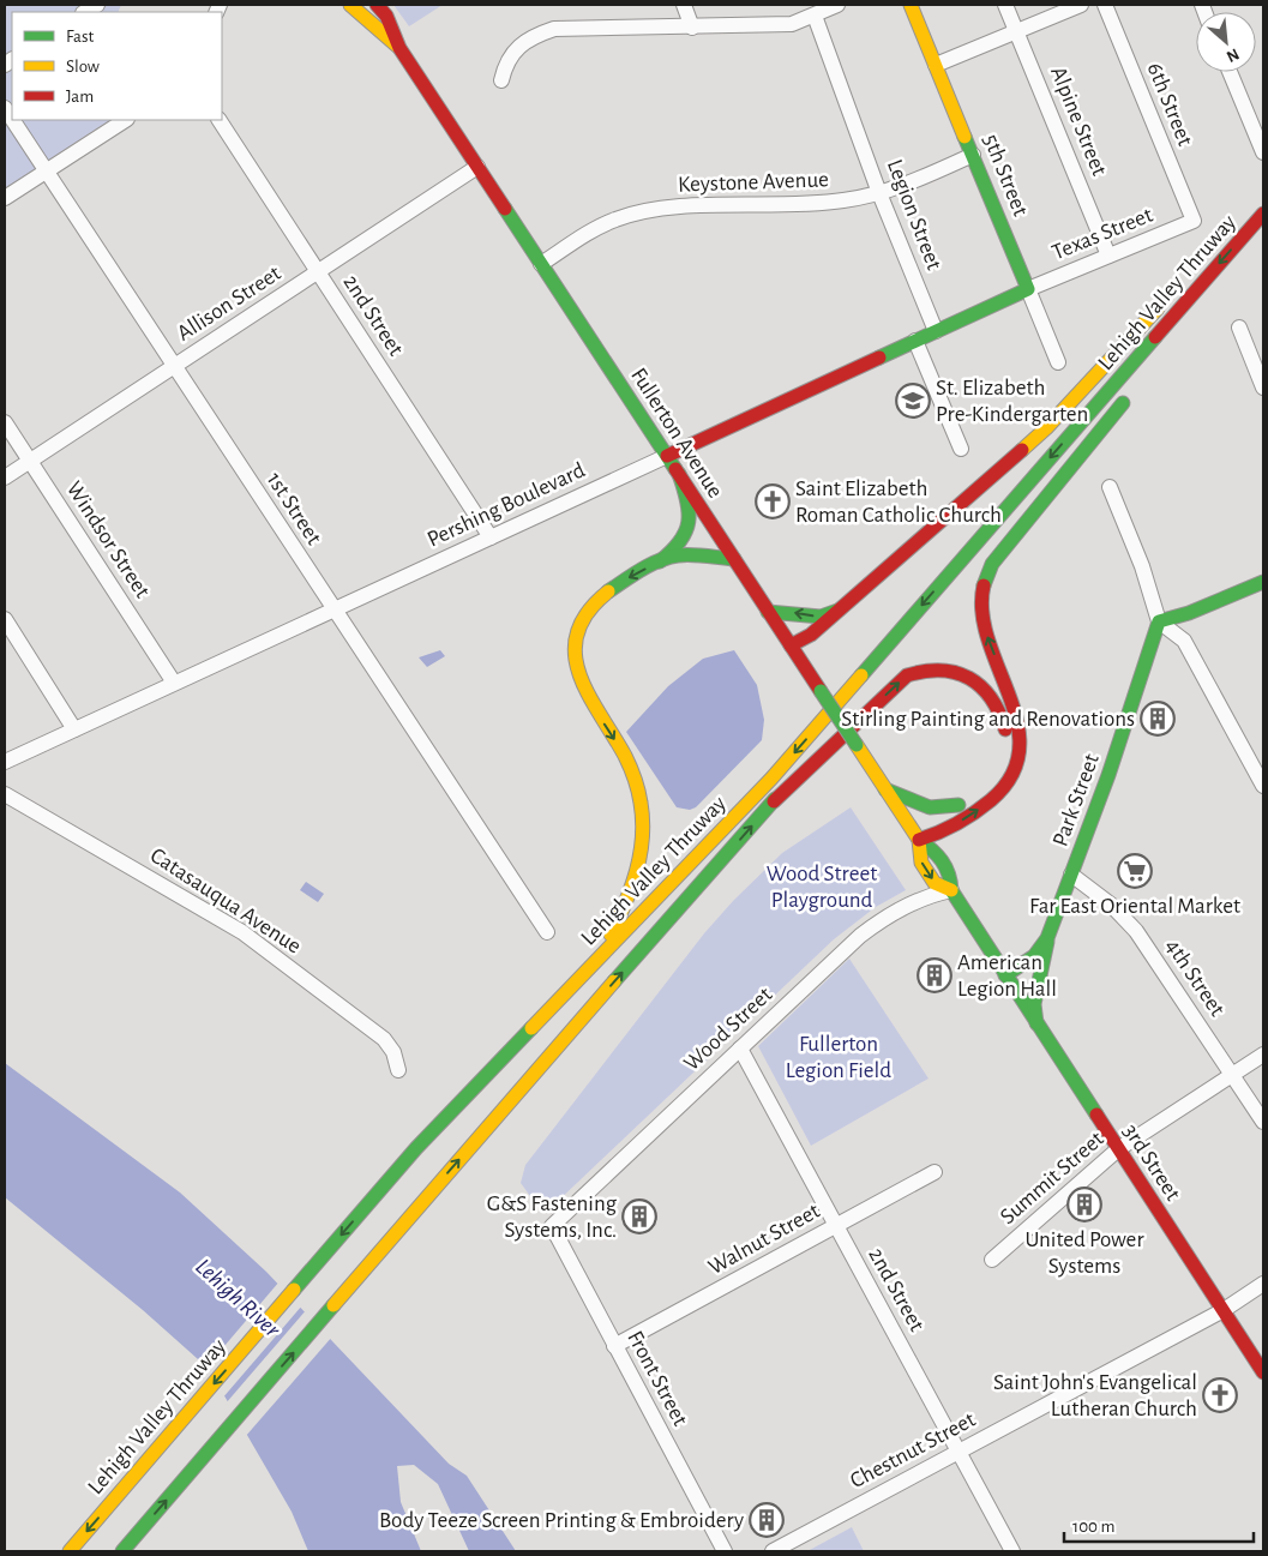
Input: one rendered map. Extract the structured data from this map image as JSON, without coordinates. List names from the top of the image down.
{
  "streets": {
    "main road": [
      "5th Street",
      "Lehigh Valley Thruway",
      "Fullerton Avenue",
      "Pershing Boulevard",
      "Park Street",
      "3rd Street"
    ],
    "street": [
      "6th Street",
      "Alpine Street",
      "Keystone Avenue",
      "Legion Street",
      "Texas Street",
      "Allison Street",
      "2nd Street",
      "1st Street",
      "Windsor Street",
      "Catasauqua Avenue",
      "4th Street",
      "Wood Street",
      "Summit Street",
      "Walnut Street",
      "Front Street",
      "Chestnut Street"
    ]
  },
  "crossings": [
    ["6th Street", "Texas Street"],
    ["Alpine Street", "Texas Street"],
    ["5th Street", "Keystone Avenue"],
    ["5th Street", "Texas Street"],
    ["5th Street", "Pershing Boulevard"],
    ["Keystone Avenue", "Legion Street"],
    ["Keystone Avenue", "Fullerton Avenue"],
    ["Legion Street", "Pershing Boulevard"],
    ["Texas Street", "Pershing Boulevard"],
    ["Lehigh Valley Thruway", "Fullerton Avenue"],
    ["Allison Street", "2nd Street"],
    ["Allison Street", "Fullerton Avenue"],
    ["Allison Street", "1st Street"],
    ["Allison Street", "Windsor Street"],
    ["2nd Street", "Pershing Boulevard"],
    ["2nd Street", "Wood Street"],
    ["2nd Street", "Walnut Street"],
    ["2nd Street", "Chestnut Street"],
    ["Fullerton Avenue", "Pershing Boulevard"],
    ["Fullerton Avenue", "Park Street"],
    ["Fullerton Avenue", "Wood Street"],
    ["Fullerton Avenue", "3rd Street"],
    ["Pershing Boulevard", "1st Street"],
    ["Pershing Boulevard", "Windsor Street"],
    ["Park Street", "4th Street"],
    ["Park Street", "3rd Street"],
    ["4th Street", "Summit Street"],
    ["Wood Street", "Front Street"],
    ["3rd Street", "Summit Street"],
    ["3rd Street", "Chestnut Street"],
    ["Walnut Street", "Front Street"]
  ],
  "water": ["Lehigh River"],
  "parks": ["Wood Street Playground", "Fullerton Legion Field"],
  "places": {
    "school or university": ["St. Elizabeth Pre-Kindergarten"],
    "church": ["Saint Elizabeth Roman Catholic Church", "Saint John's Evangelical Lutheran Church"],
    "building": [
      "Stirling Painting and Renovations",
      "American Legion Hall",
      "United Power Systems",
      "G&S Fastening Systems, Inc.",
      "Body Teeze Screen Printing & Embroidery"
    ],
    "supermarket": ["Far East Oriental Market"]
  },
  "legend": ["Fast", "Slow", "Jam"],
  "scale_bar": "100 m",
  "north": "bottom right"
}
